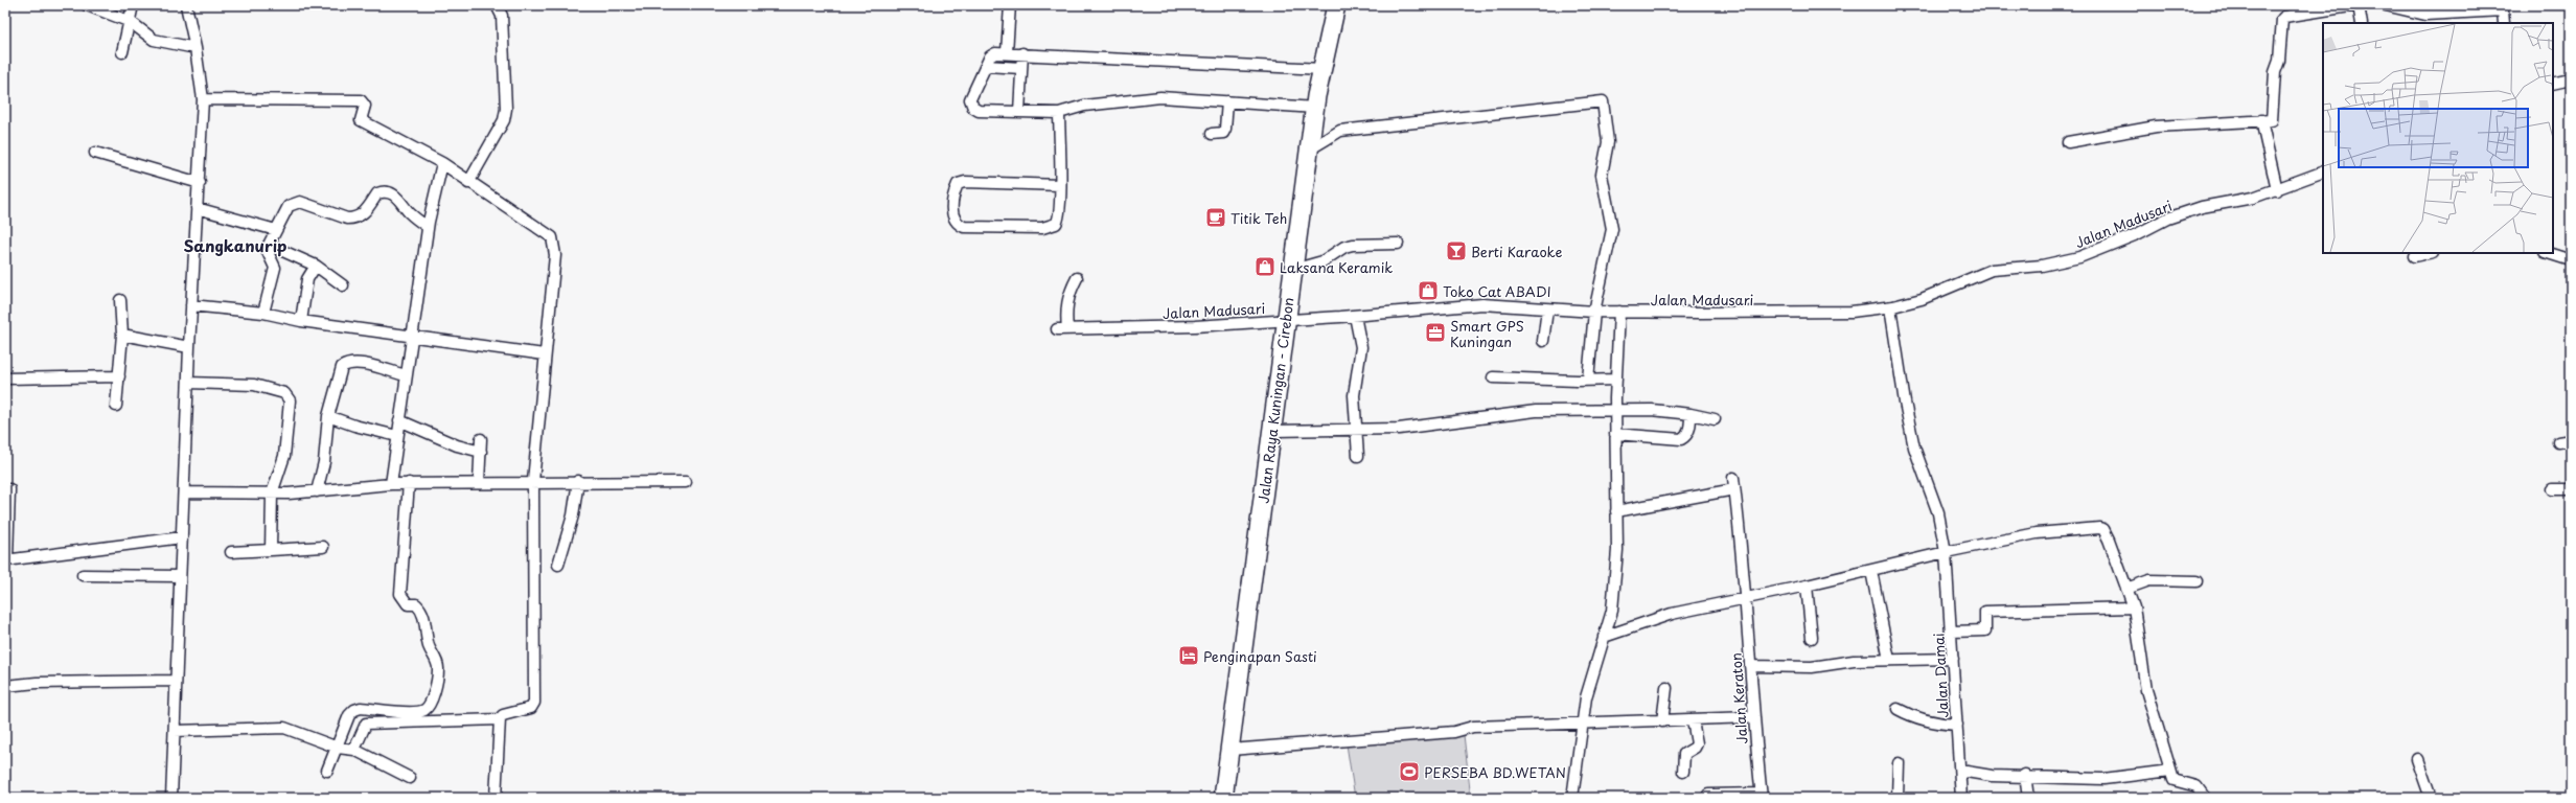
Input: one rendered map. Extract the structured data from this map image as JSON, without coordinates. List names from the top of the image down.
{
  "streets": {
    "highway": ["Jalan Raya Kuningan - Cirebon"],
    "street": ["Jalan Madusari", "Jalan Damai", "Jalan Keraton"]
  },
  "crossings": [
    ["Jalan Madusari", "Jalan Raya Kuningan - Cirebon"],
    ["Jalan Madusari", "Jalan Damai"]
  ],
  "districts": ["Sangkanurip"],
  "places": {
    "cafe": ["Titik Teh"],
    "bar": ["Berti Karaoke"],
    "shop": ["Laksana Keramik", "Toko Cat ABADI"],
    "office": ["Smart GPS Kuningan"],
    "hotel": ["Penginapan Sasti"],
    "sports": ["PERSEBA BD.WETAN"]
  }
}
